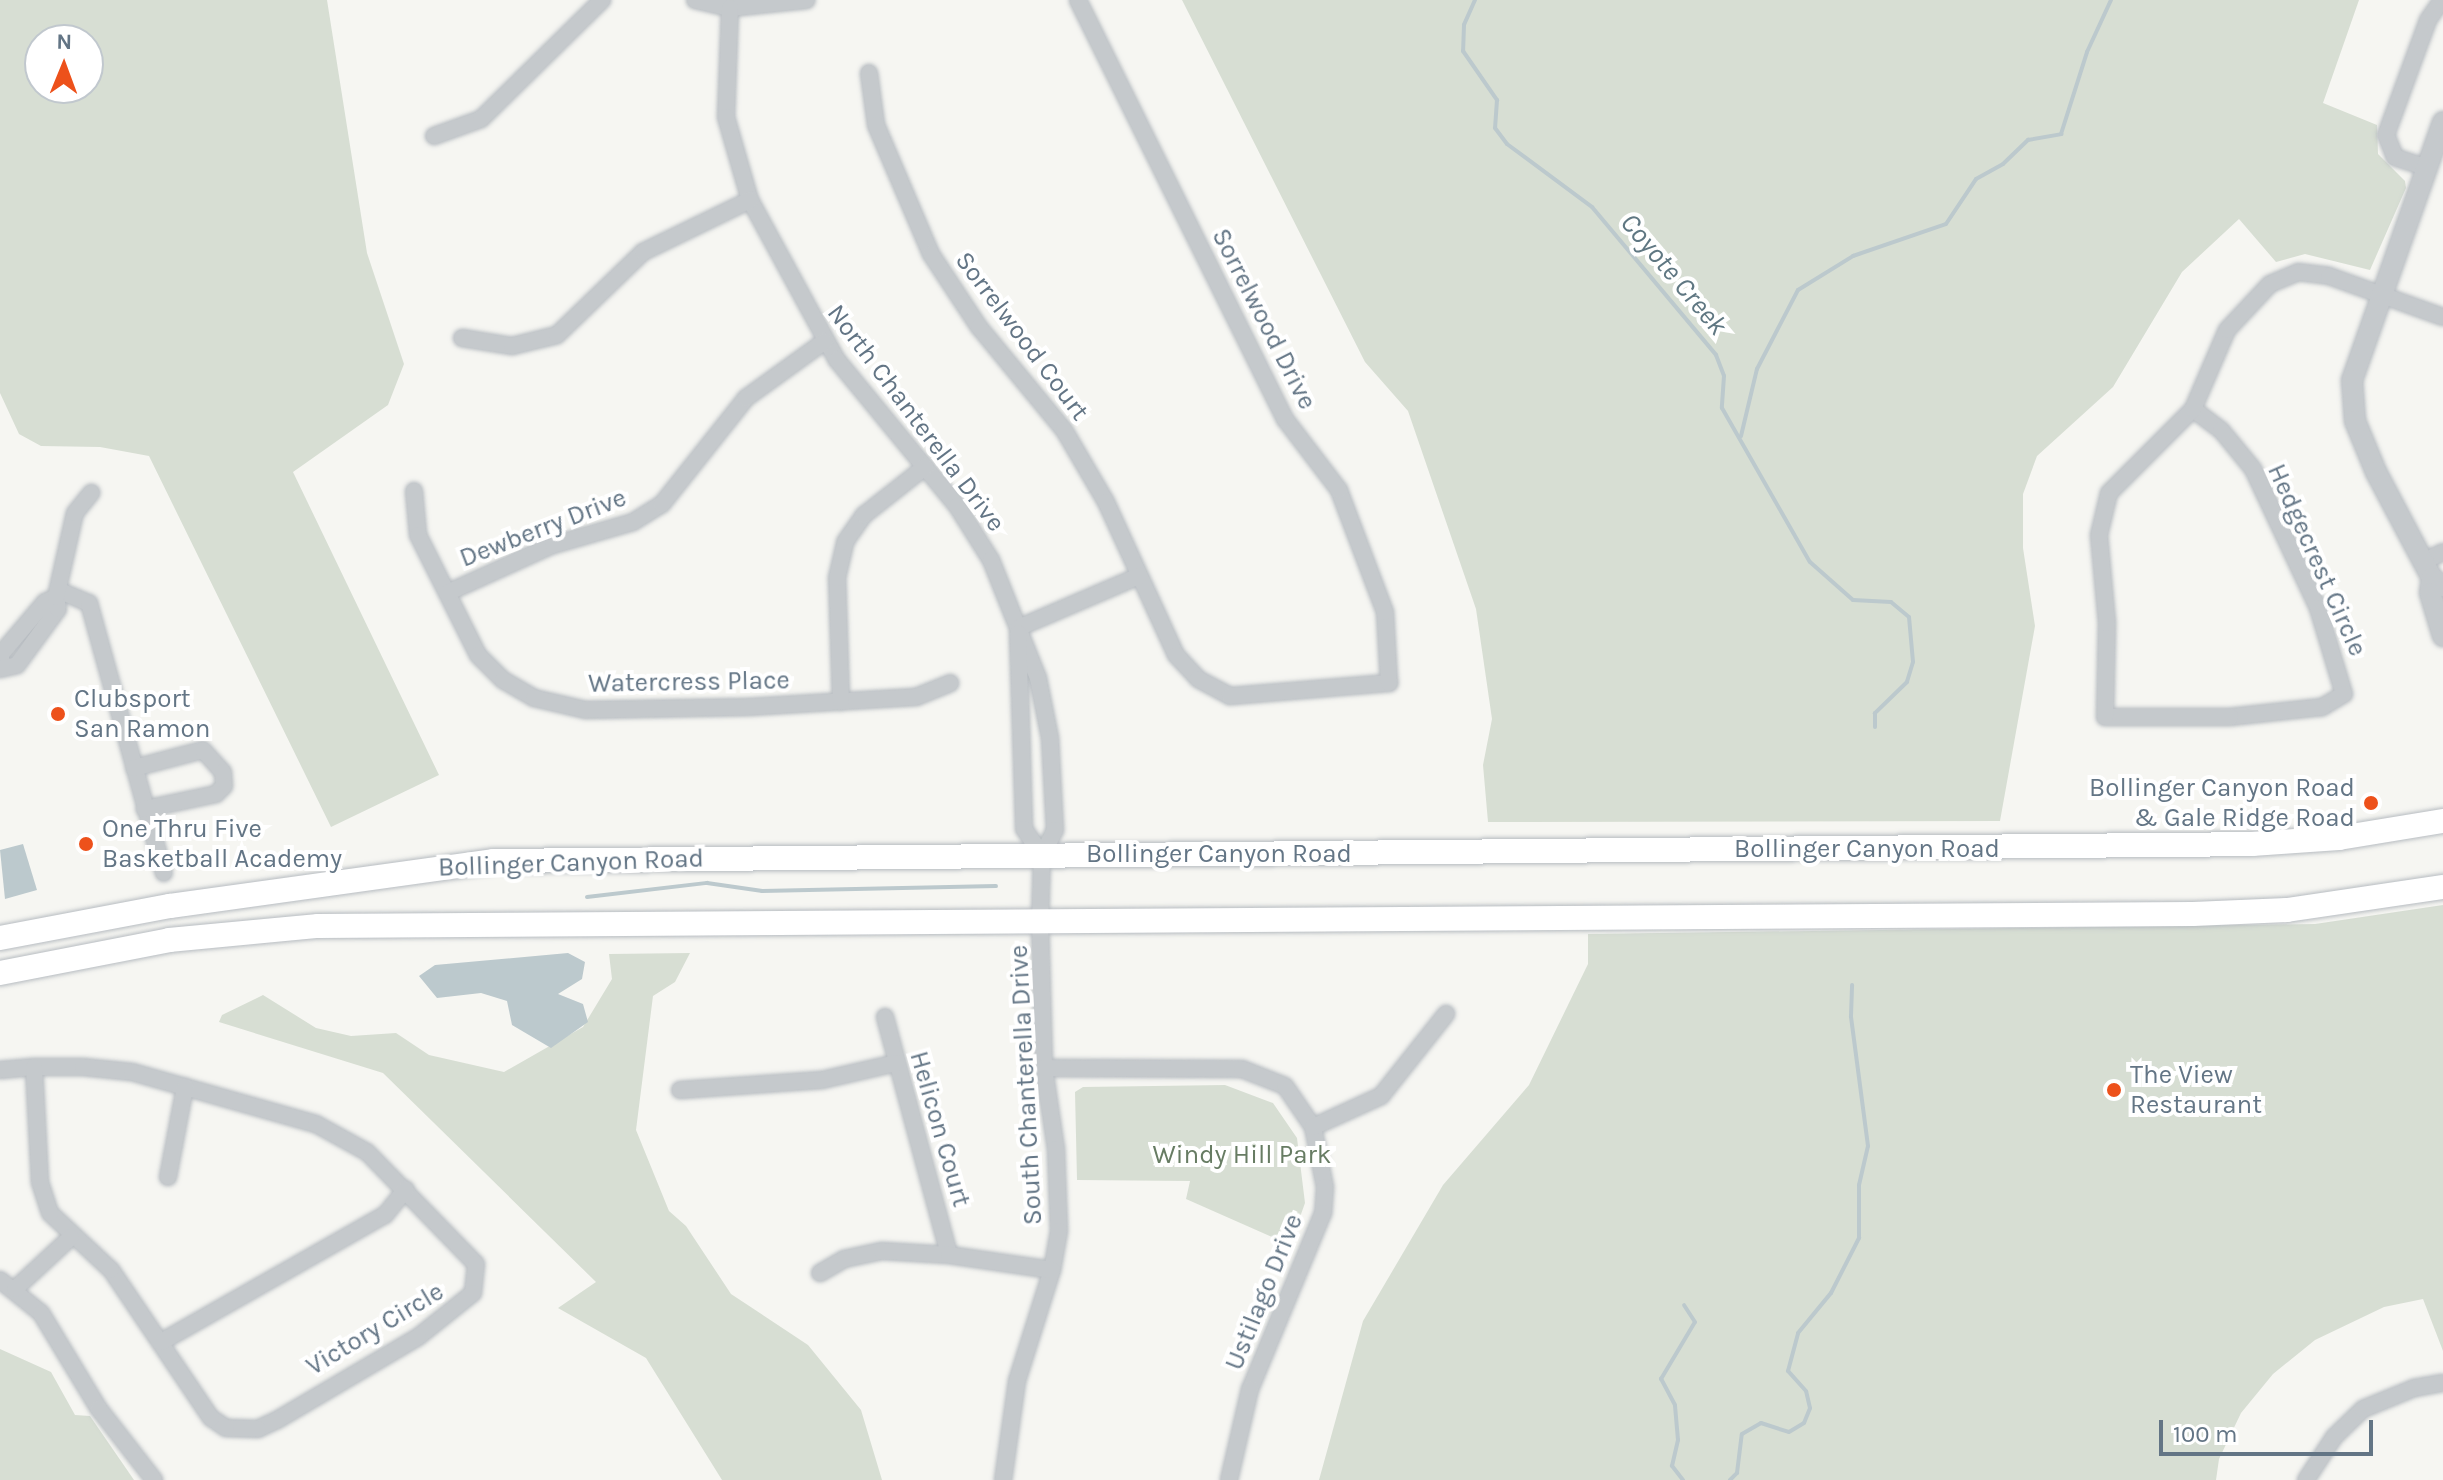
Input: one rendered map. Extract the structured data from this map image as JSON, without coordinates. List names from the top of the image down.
{
  "streets": {
    "main road": ["Bollinger Canyon Road"],
    "street": [
      "Sorrelwood Drive",
      "Sorrelwood Court",
      "North Chanterella Drive",
      "Dewberry Drive",
      "Hedgecrest Circle",
      "Watercress Place",
      "South Chanterella Drive",
      "Helicon Court",
      "Ustilago Drive",
      "Victory Circle"
    ]
  },
  "crossings": [
    ["Sorrelwood Drive", "Sorrelwood Court"],
    ["North Chanterella Drive", "Dewberry Drive"],
    ["North Chanterella Drive", "Bollinger Canyon Road"],
    ["North Chanterella Drive", "South Chanterella Drive"],
    ["Dewberry Drive", "Watercress Place"],
    ["South Chanterella Drive", "Ustilago Drive"]
  ],
  "water": ["Coyote Creek"],
  "parks": ["Windy Hill Park"],
  "places": [
    "Clubsport San Ramon",
    "Bollinger Canyon Road & Gale Ridge Road",
    "One Thru Five Basketball Academy",
    "The View Restaurant"
  ],
  "scale_bar": "100 m",
  "north": "top"
}
